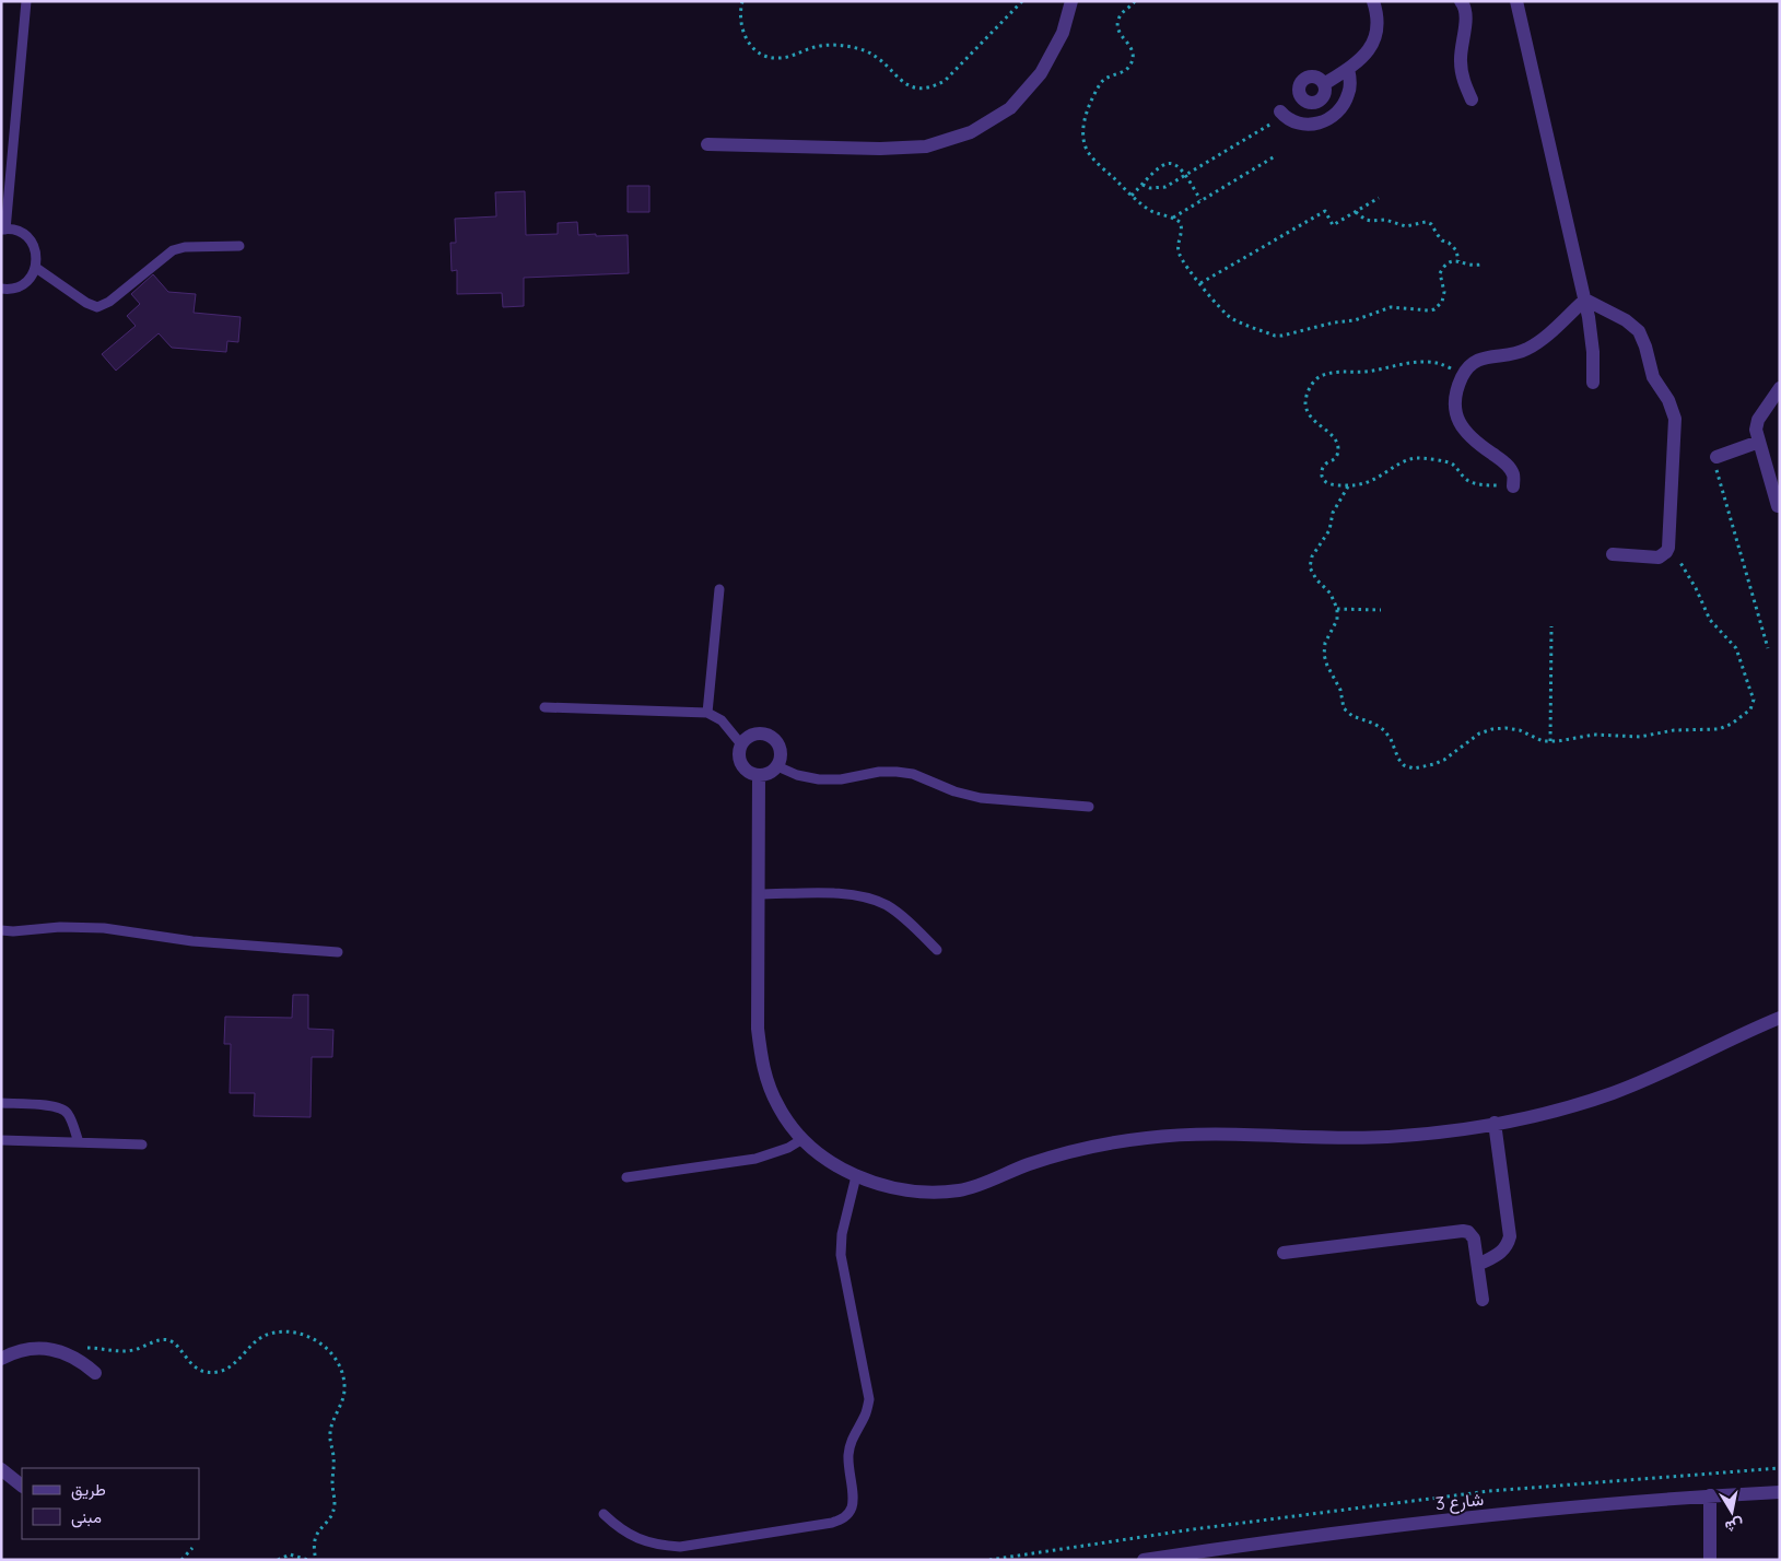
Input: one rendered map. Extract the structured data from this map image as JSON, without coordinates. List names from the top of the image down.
{
  "streets": {
    "street": ["شارع 3"]
  },
  "legend": ["طريق", "مبنى"],
  "north": "bottom"
}
